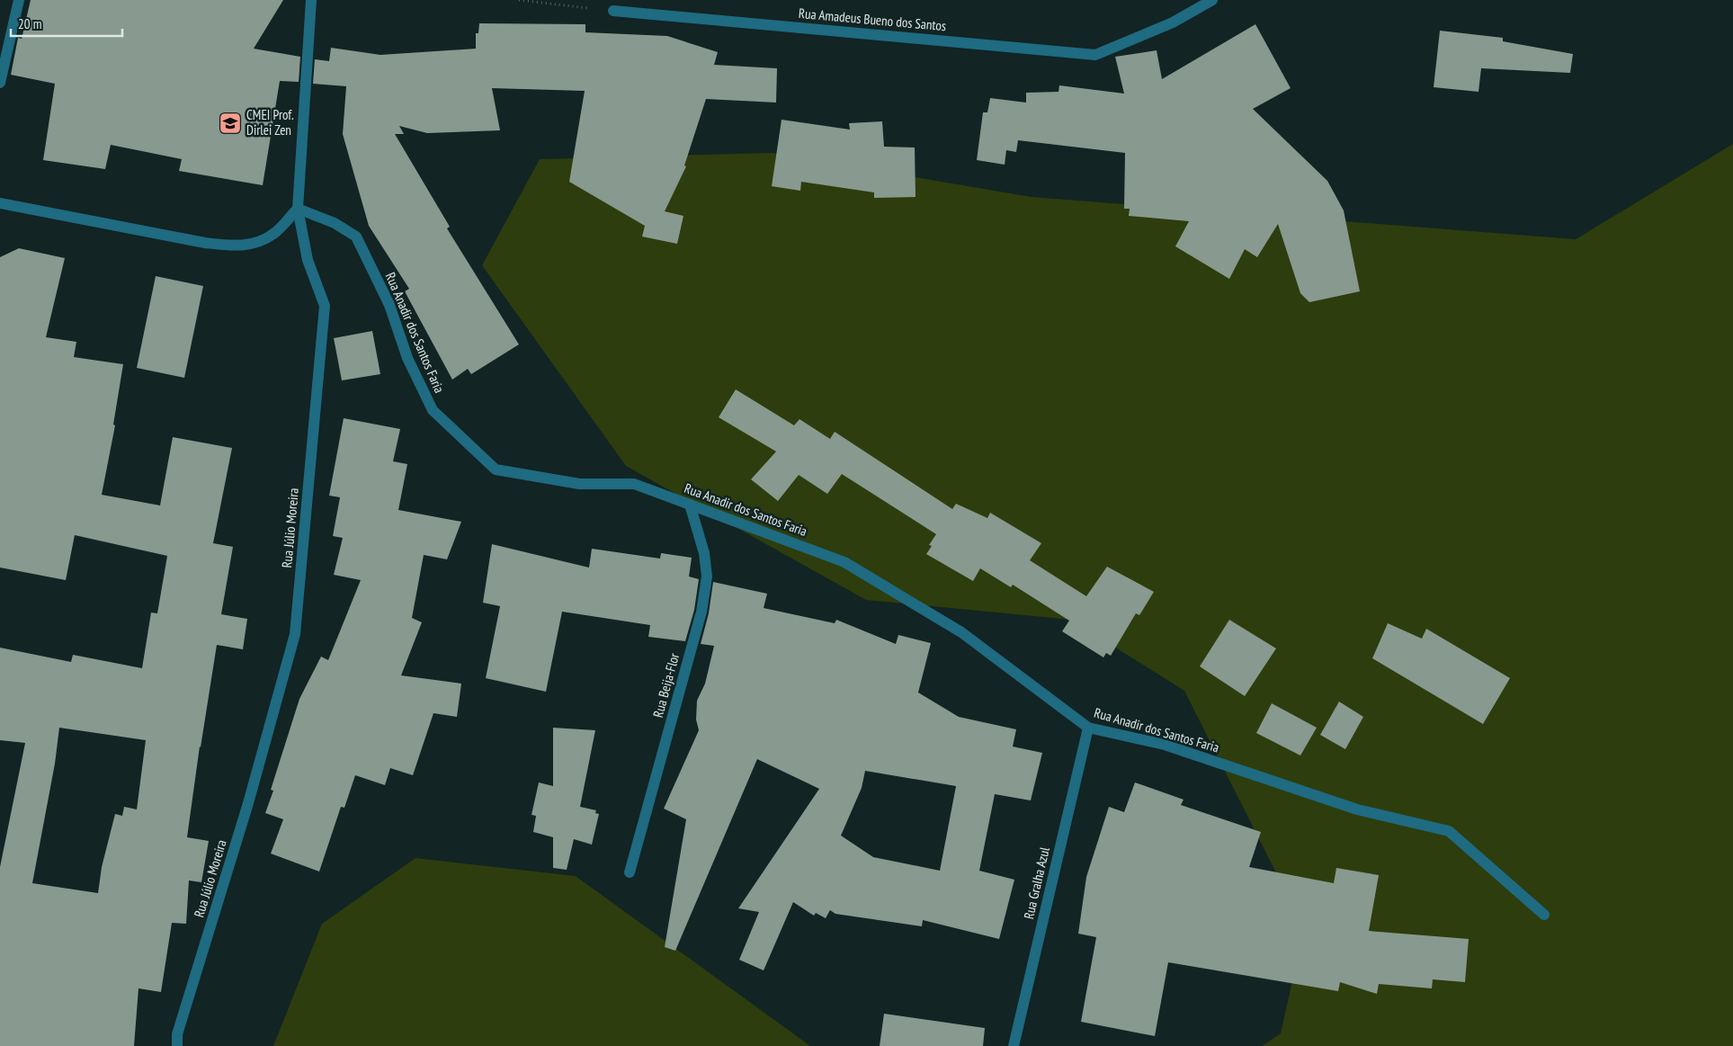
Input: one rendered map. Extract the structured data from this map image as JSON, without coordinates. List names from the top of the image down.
{
  "streets": {
    "street": [
      "Rua Amadeus Bueno dos Santos",
      "Rua Anadir dos Santos Faria",
      "Rua Júlio Moreira",
      "Rua Beija-Flor",
      "Rua Gralha Azul"
    ]
  },
  "crossings": [
    ["Rua Anadir dos Santos Faria", "Rua Júlio Moreira"],
    ["Rua Anadir dos Santos Faria", "Rua Beija-Flor"],
    ["Rua Anadir dos Santos Faria", "Rua Gralha Azul"]
  ],
  "places": {
    "school or university": ["CMEI Prof. Dirlei Zen"]
  },
  "scale_bar": "20 m"
}
